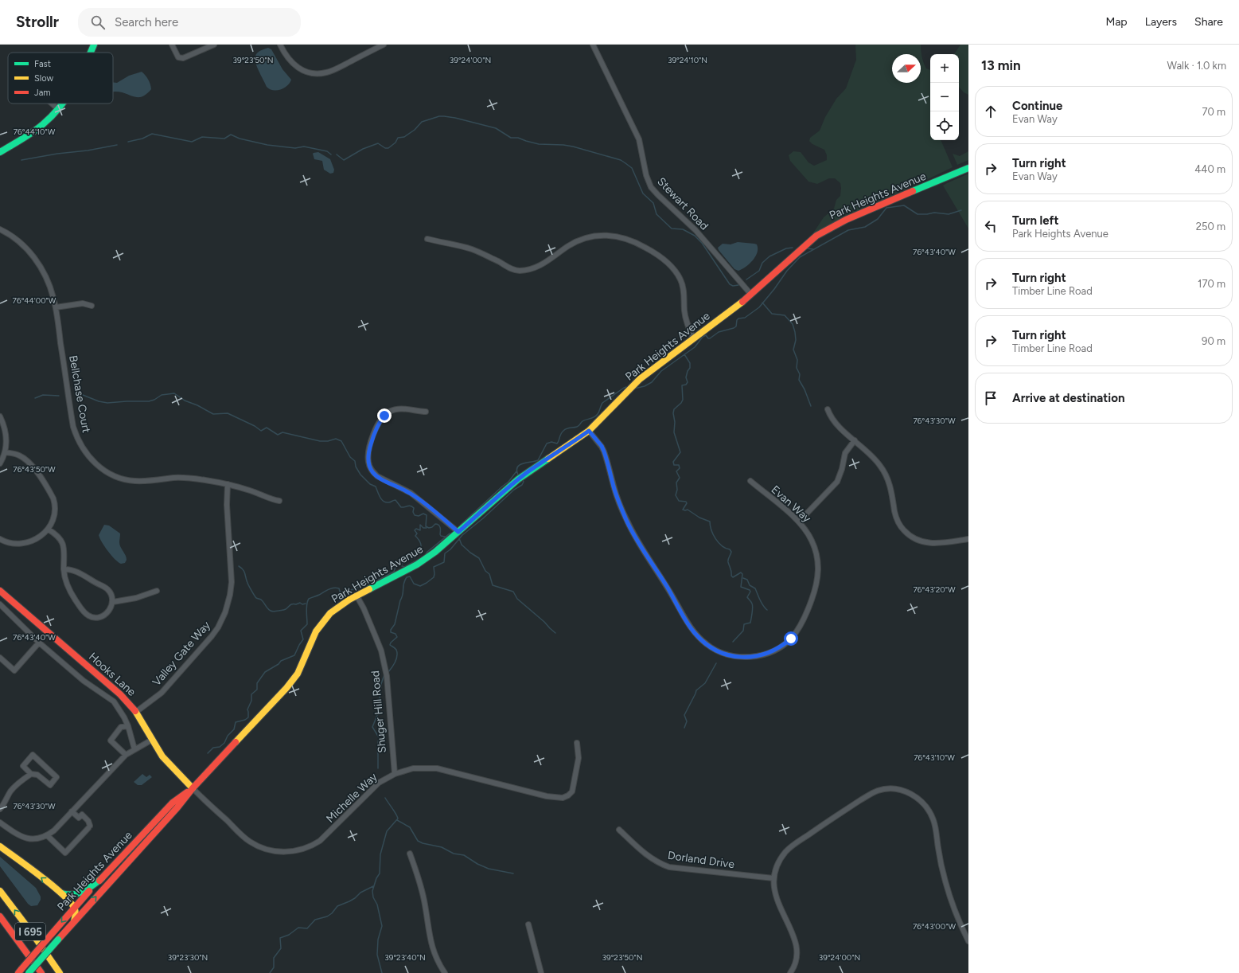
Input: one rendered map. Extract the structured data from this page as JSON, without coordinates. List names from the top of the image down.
{
  "streets": {
    "main road": ["Park Heights Avenue", "Hooks Lane", "I 695"],
    "street": [
      "Stewart Road",
      "Bellchase Court",
      "Evan Way",
      "Valley Gate Way",
      "Shuger Hill Road",
      "Michelle Way",
      "Dorland Drive"
    ]
  },
  "crossings": [
    ["Park Heights Avenue", "Stewart Road"],
    ["Park Heights Avenue", "Evan Way"],
    ["Park Heights Avenue", "Hooks Lane"],
    ["Park Heights Avenue", "Shuger Hill Road"],
    ["Park Heights Avenue", "Michelle Way"],
    ["Bellchase Court", "Valley Gate Way"],
    ["Valley Gate Way", "Hooks Lane"],
    ["Hooks Lane", "Michelle Way"],
    ["Shuger Hill Road", "Michelle Way"]
  ],
  "legend": ["Fast", "Slow", "Jam"],
  "north": "right",
  "page": {
    "header": "Strollr",
    "search": "Search here",
    "nav": ["Map", "Layers", "Share"],
    "heading": ["13 min", "Walk · 1.0 km"],
    "map_buttons": ["+", "−"],
    "list": [
      ["Continue", "Evan Way", "70 m"],
      ["Turn right", "Evan Way", "440 m"],
      ["Turn left", "Park Heights Avenue", "250 m"],
      ["Turn right", "Timber Line Road", "170 m"],
      ["Turn right", "Timber Line Road", "90 m"],
      "Arrive at destination"
    ]
  },
  "coordinates": [
    "39°23'50\"N",
    "39°24'00\"N",
    "39°24'10\"N",
    "76°44'10\"W",
    "76°43'40\"W",
    "76°44'00\"W",
    "76°43'30\"W",
    "76°43'50\"W",
    "76°43'20\"W",
    "76°43'10\"W",
    "76°43'00\"W",
    "39°23'30\"N",
    "39°23'40\"N"
  ]
}
